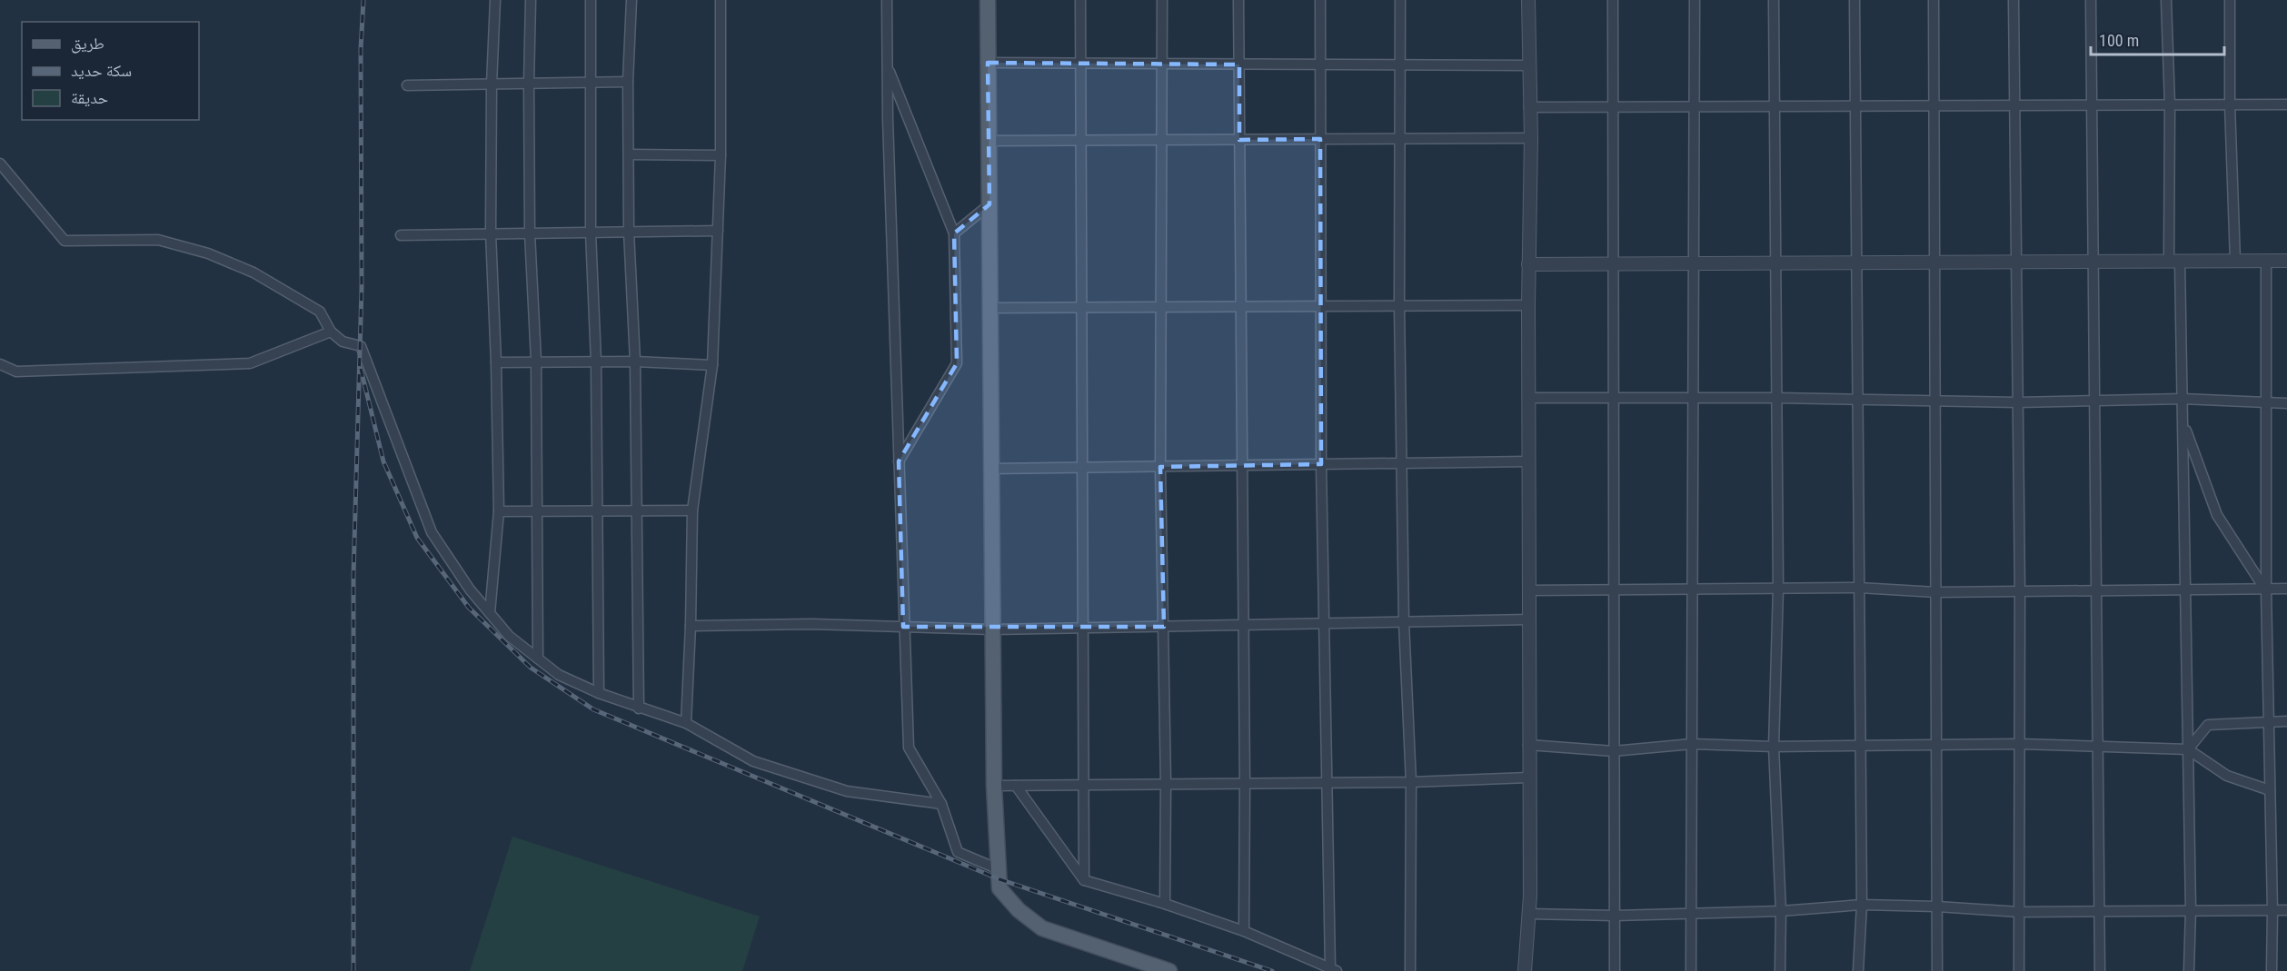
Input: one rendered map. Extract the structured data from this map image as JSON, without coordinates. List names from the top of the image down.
{
  "legend": ["طريق", "سكة حديد", "حديقة"],
  "scale_bar": "100 m"
}
